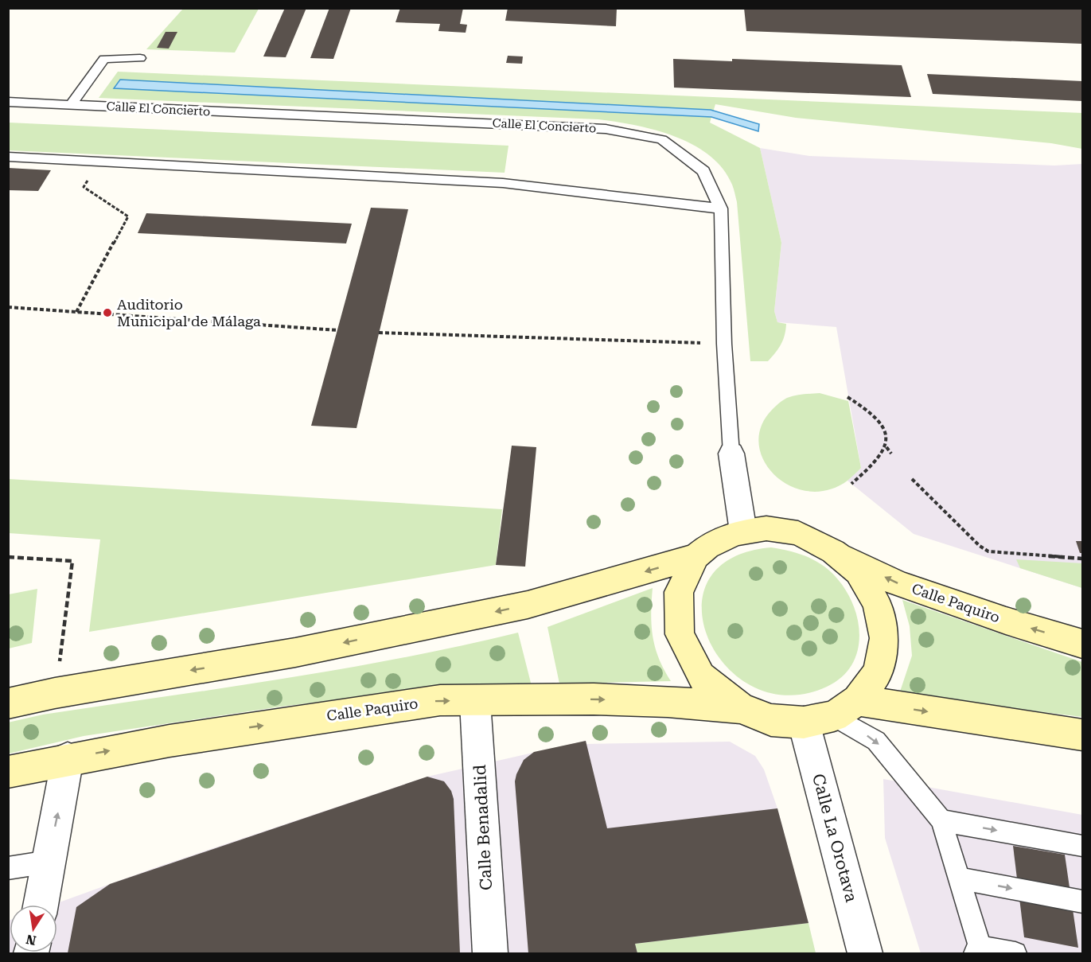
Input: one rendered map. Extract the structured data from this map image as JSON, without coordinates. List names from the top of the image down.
{
  "streets": {
    "main road": ["Calle Paquiro"],
    "street": ["Calle El Concierto", "Calle Benadalid", "Calle La Orotava"]
  },
  "crossings": [
    ["Calle Paquiro", "Calle Benadalid"]
  ],
  "places": ["Auditorio Municipal de Málaga"],
  "north": "bottom"
}
